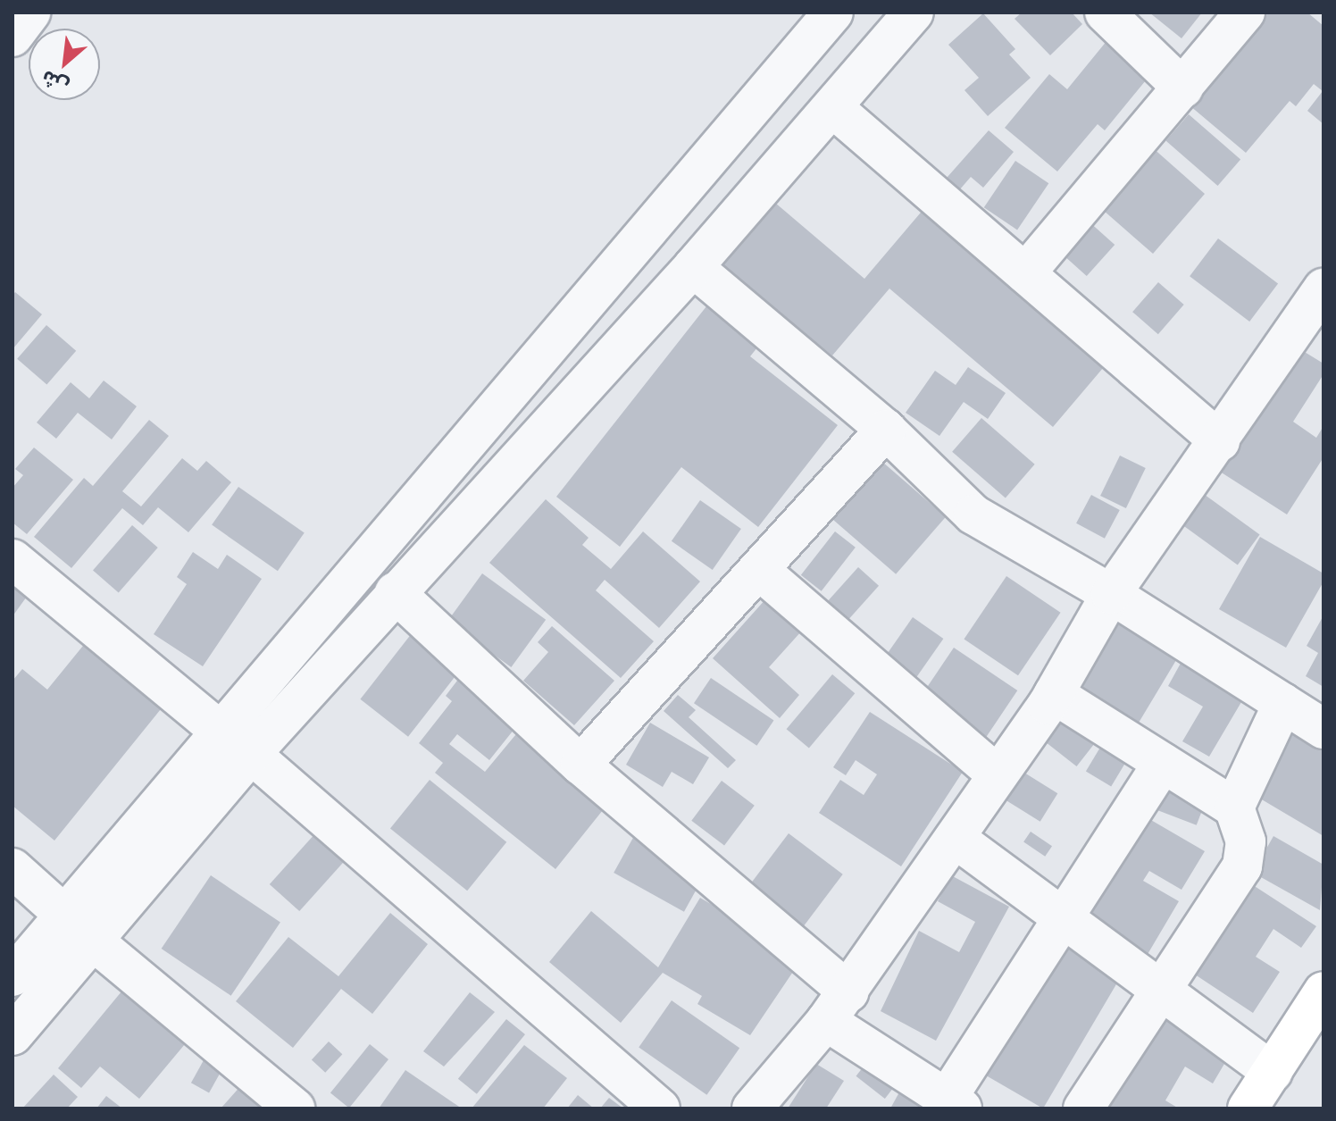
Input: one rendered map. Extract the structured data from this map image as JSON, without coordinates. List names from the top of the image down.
{
  "north": "bottom left"
}
